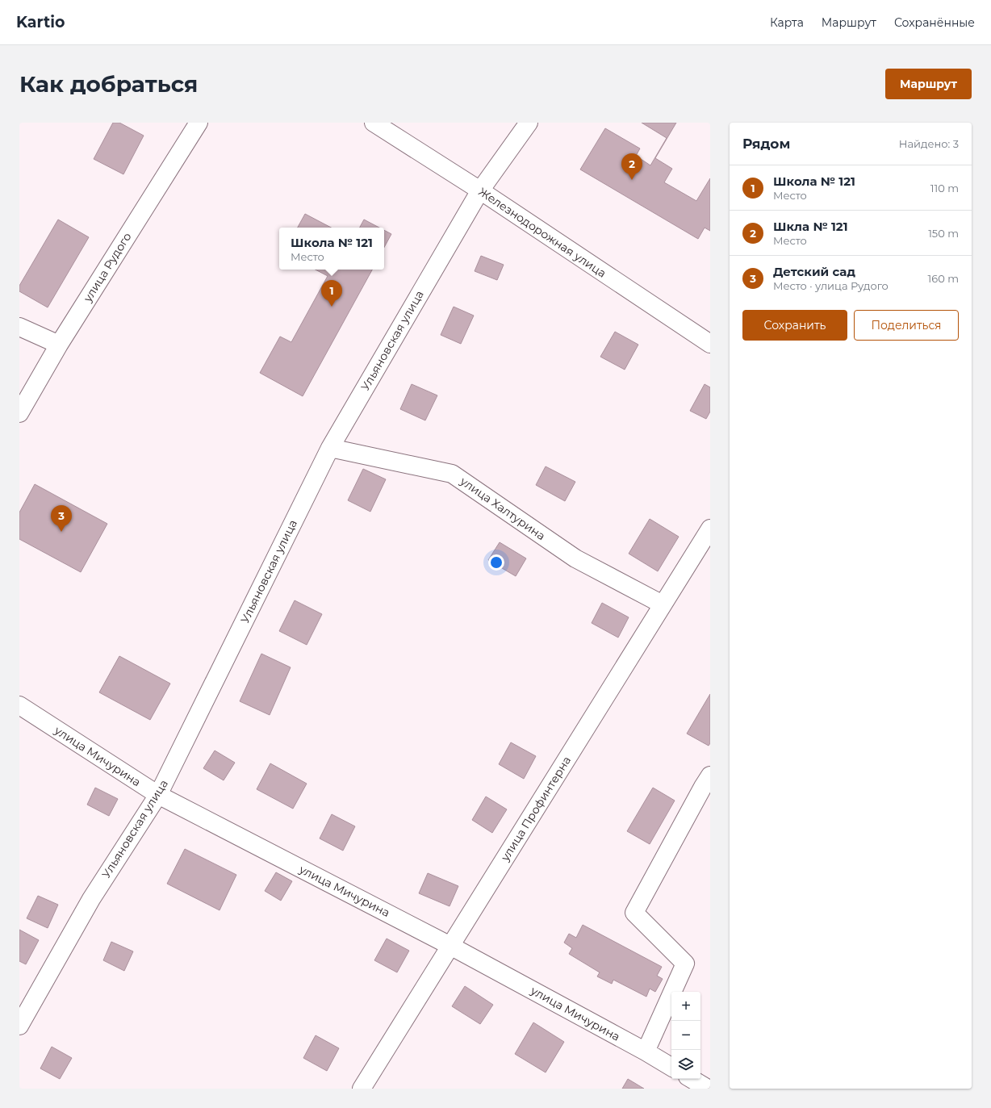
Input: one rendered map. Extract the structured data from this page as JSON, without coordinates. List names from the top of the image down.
{
  "streets": {
    "street": [
      "Железнодорожная улица",
      "улица Рудого",
      "Ульяновская улица",
      "улица Халтурина",
      "улица Мичурина",
      "улица Профинтерна"
    ]
  },
  "crossings": [
    ["Железнодорожная улица", "Ульяновская улица"],
    ["Ульяновская улица", "улица Халтурина"],
    ["Ульяновская улица", "улица Мичурина"],
    ["улица Халтурина", "улица Профинтерна"],
    ["улица Мичурина", "улица Профинтерна"]
  ],
  "page": {
    "header": "Kartio",
    "nav": ["Карта", "Маршрут", "Сохранённые"],
    "buttons": [
      "Маршрут",
      ["Сохранить", "Поделиться"]
    ],
    "title": "Как добраться",
    "heading": ["Рядом", "Найдено: 3"],
    "pins": ["2", "1", "3"],
    "list": [
      {
        "mark": "1",
        "name": "Школа № 121",
        "note": "Место",
        "value": "110 m"
      },
      {
        "mark": "2",
        "name": "Шкла № 121",
        "note": "Место",
        "value": "150 m"
      },
      {
        "mark": "3",
        "name": "Детский сад",
        "note": "Место · улица Рудого",
        "value": "160 m"
      }
    ],
    "popup": ["Школа № 121", "Место"],
    "map_buttons": ["+", "−"]
  }
}
